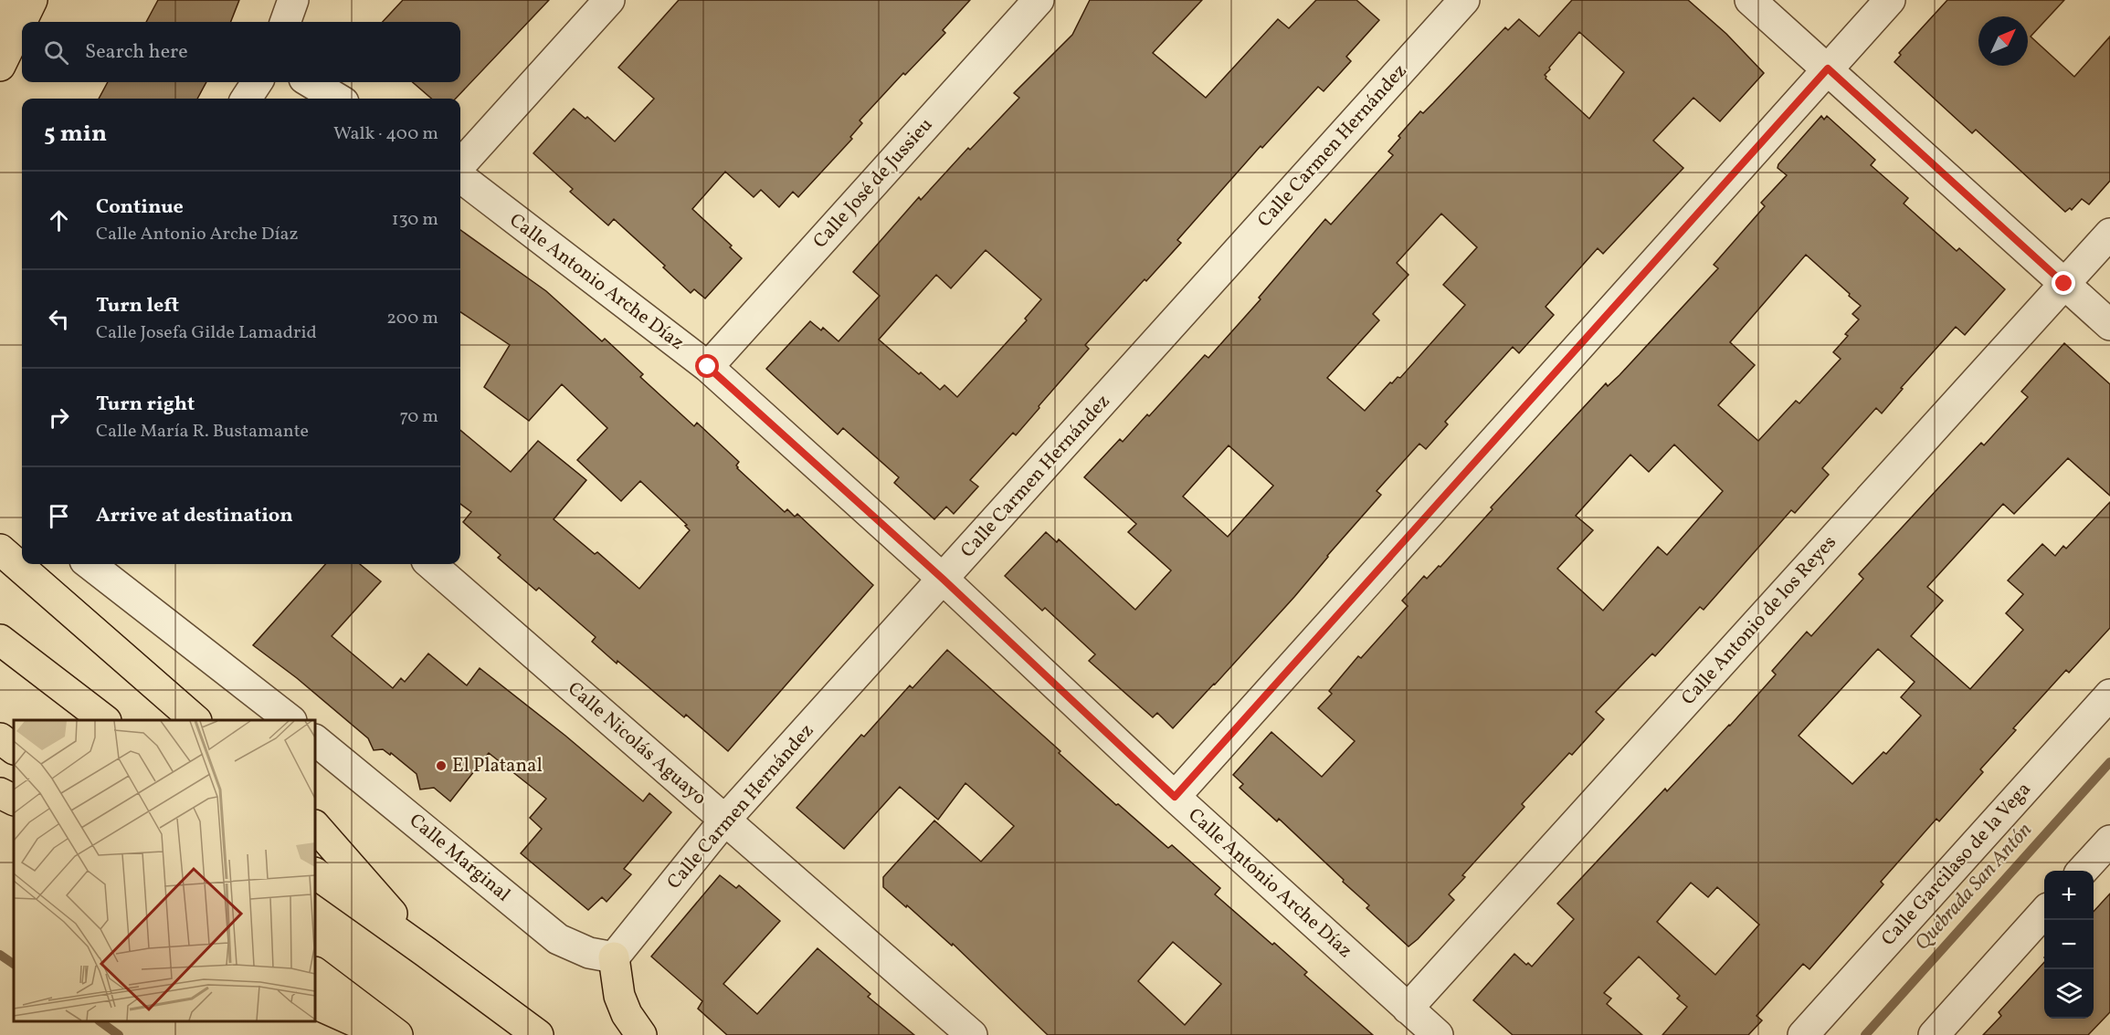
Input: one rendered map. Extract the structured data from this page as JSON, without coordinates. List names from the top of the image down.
{
  "streets": {
    "street": [
      "Calle Carmen Hernández",
      "Calle José de Jussieu",
      "Calle Antonio Arche Díaz",
      "Calle Antonio de los Reyes",
      "Calle Nicolás Aguayo",
      "Calle Marginal",
      "Calle Garcilaso de la Vega"
    ]
  },
  "crossings": [
    ["Calle Carmen Hernández", "Calle Antonio Arche Díaz"],
    ["Calle Carmen Hernández", "Calle Nicolás Aguayo"],
    ["Calle Carmen Hernández", "Calle Marginal"],
    ["Calle José de Jussieu", "Calle Antonio Arche Díaz"],
    ["Calle Antonio Arche Díaz", "Calle Antonio de los Reyes"]
  ],
  "water": ["Quebrada San Antón"],
  "places": ["El Platanal"],
  "north": "top right",
  "page": {
    "search": "Search here",
    "heading": ["5 min", "Walk · 400 m"],
    "list": [
      ["Continue", "Calle Antonio Arche Díaz", "130 m"],
      ["Turn left", "Calle Josefa Gilde Lamadrid", "200 m"],
      ["Turn right", "Calle María R. Bustamante", "70 m"],
      "Arrive at destination"
    ],
    "map_buttons": ["+", "−"]
  }
}
